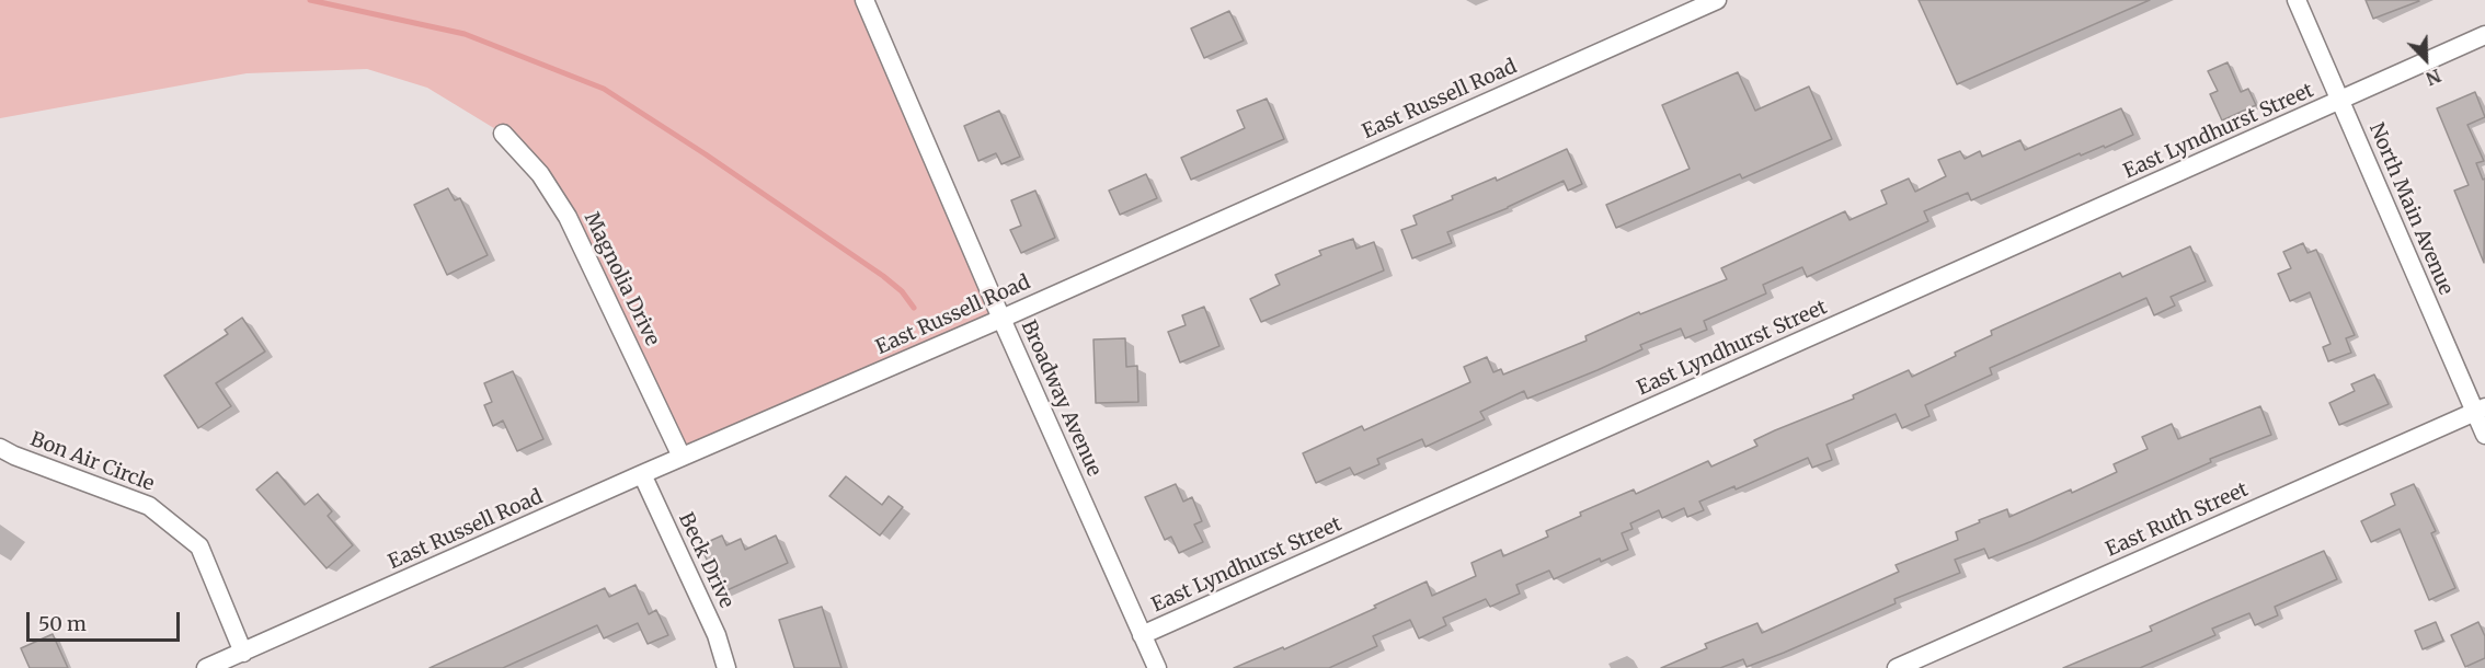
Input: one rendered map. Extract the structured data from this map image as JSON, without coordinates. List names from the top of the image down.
{
  "streets": {
    "street": [
      "East Russell Road",
      "East Lyndhurst Street",
      "North Main Avenue",
      "Magnolia Drive",
      "Broadway Avenue",
      "Bon Air Circle",
      "East Ruth Street",
      "Beck Drive"
    ]
  },
  "crossings": [
    ["East Russell Road", "Magnolia Drive"],
    ["East Russell Road", "Broadway Avenue"],
    ["East Russell Road", "Bon Air Circle"],
    ["East Russell Road", "Beck Drive"],
    ["East Lyndhurst Street", "North Main Avenue"],
    ["East Lyndhurst Street", "Broadway Avenue"],
    ["North Main Avenue", "East Ruth Street"]
  ],
  "scale_bar": "50 m",
  "north": "bottom right"
}
